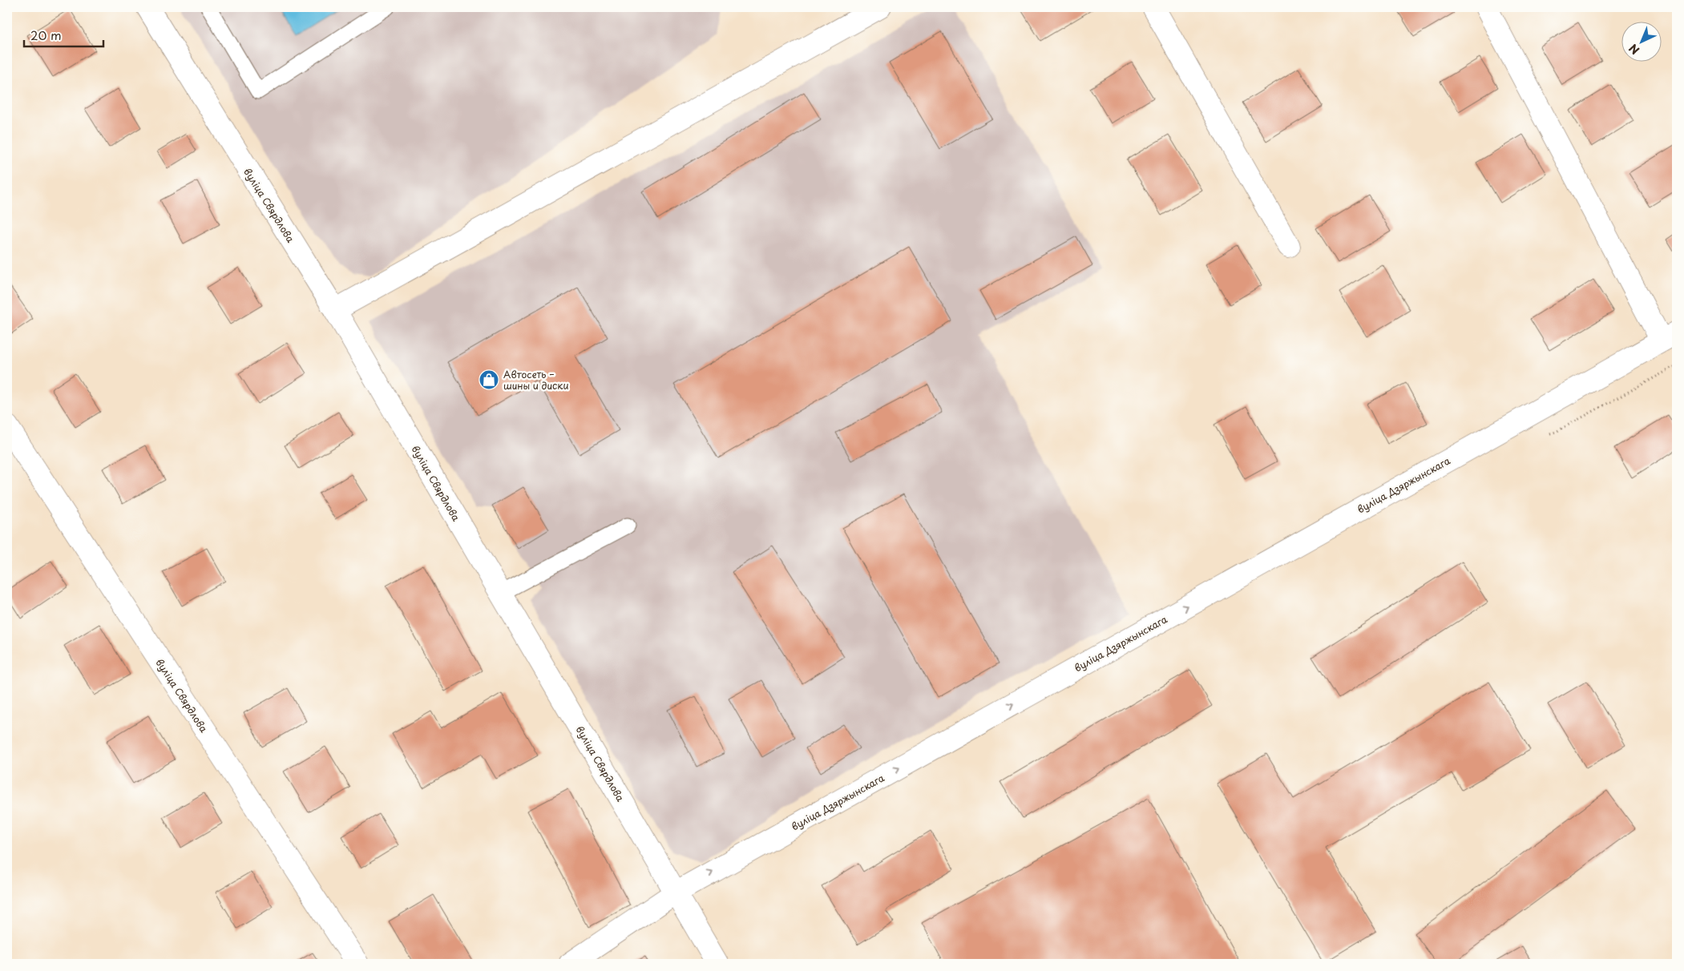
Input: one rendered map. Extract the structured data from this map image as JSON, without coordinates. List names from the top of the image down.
{
  "streets": {
    "street": ["вуліца Свярдлова", "вуліца Дзяржынскага"]
  },
  "crossings": [
    ["вуліца Свярдлова", "вуліца Дзяржынскага"]
  ],
  "one_way": ["вуліца Дзяржынскага"],
  "places": {
    "shop": ["Автосеть – шины и диски"]
  },
  "scale_bar": "20 m",
  "north": "bottom left"
}
